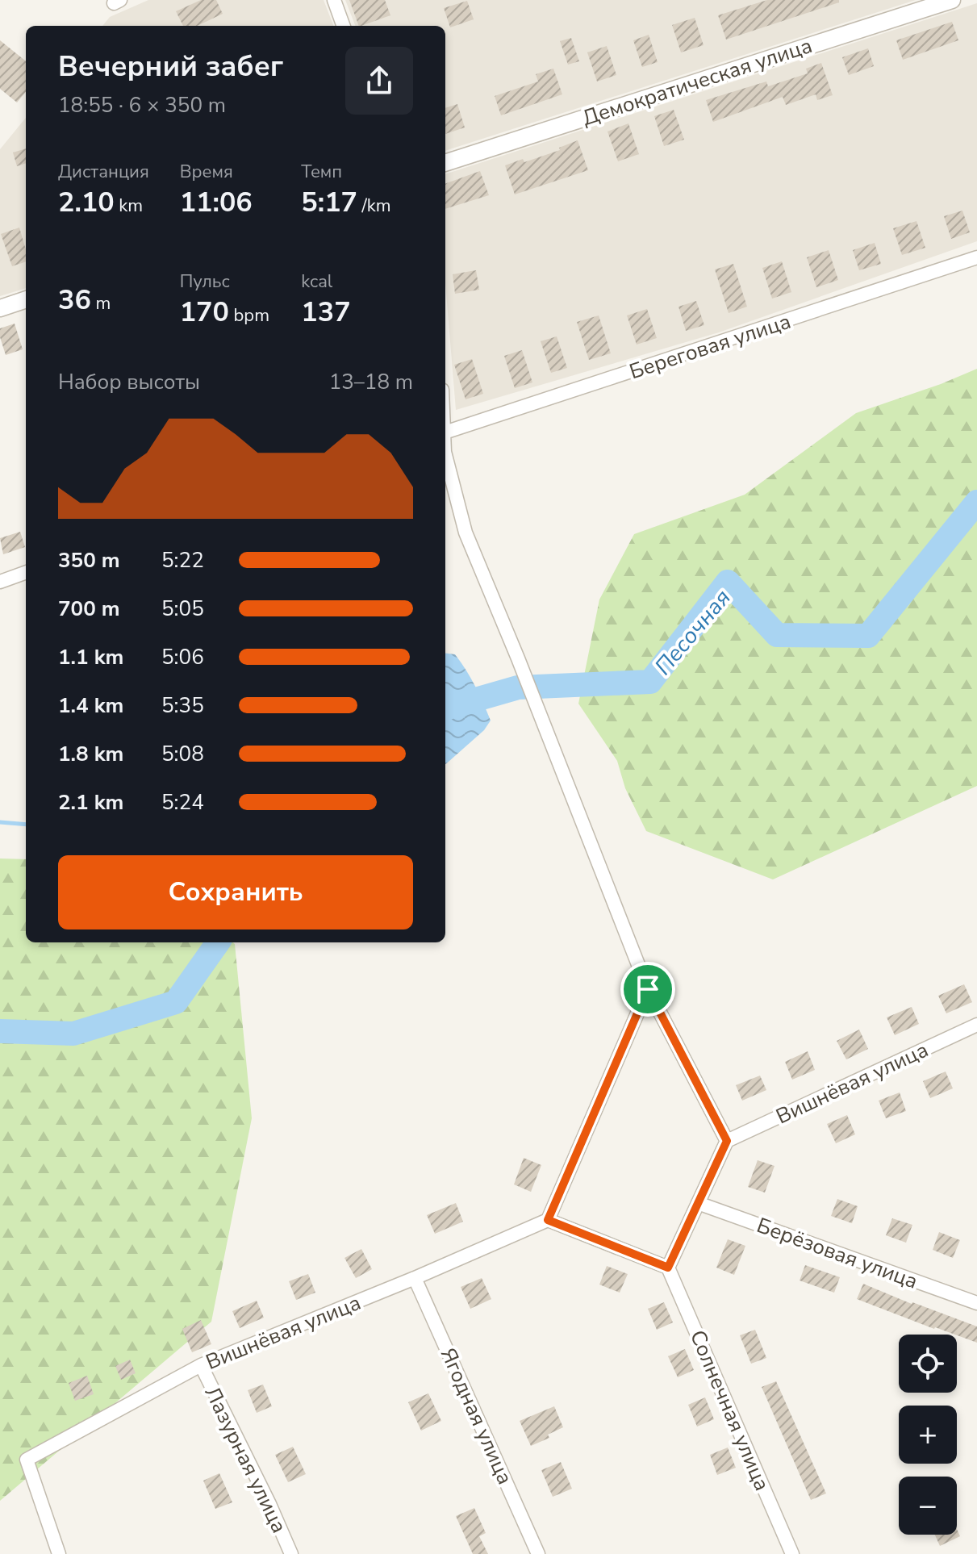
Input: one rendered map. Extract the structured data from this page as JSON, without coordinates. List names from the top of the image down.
{
  "streets": {
    "street": [
      "Демократическая улица",
      "Береговая улица",
      "Вишнёвая улица",
      "Берёзовая улица",
      "Солнечная улица",
      "Ягодная улица",
      "Лазурная улица"
    ]
  },
  "crossings": [
    ["Вишнёвая улица", "Ягодная улица"],
    ["Вишнёвая улица", "Лазурная улица"]
  ],
  "water": ["Песочная"],
  "page": {
    "heading": ["Вечерний забег", "18:55 · 6 × 350 m"],
    "stats": [
      ["Дистанция", "2.10 km"],
      ["Время", "11:06"],
      ["Темп", "5:17 /km"],
      ["36 m"],
      ["Пульс", "170 bpm"],
      ["kcal", "137"]
    ],
    "chart": ["Набор высоты", "13–18 m"],
    "list": [
      {
        "name": "350 m",
        "note": "5:22"
      },
      {
        "name": "700 m",
        "note": "5:05"
      },
      {
        "name": "1.1 km",
        "note": "5:06"
      },
      {
        "name": "1.4 km",
        "note": "5:35"
      },
      {
        "name": "1.8 km",
        "note": "5:08"
      },
      {
        "name": "2.1 km",
        "note": "5:24"
      }
    ],
    "buttons": "Сохранить",
    "map_buttons": ["+", "−"]
  }
}
